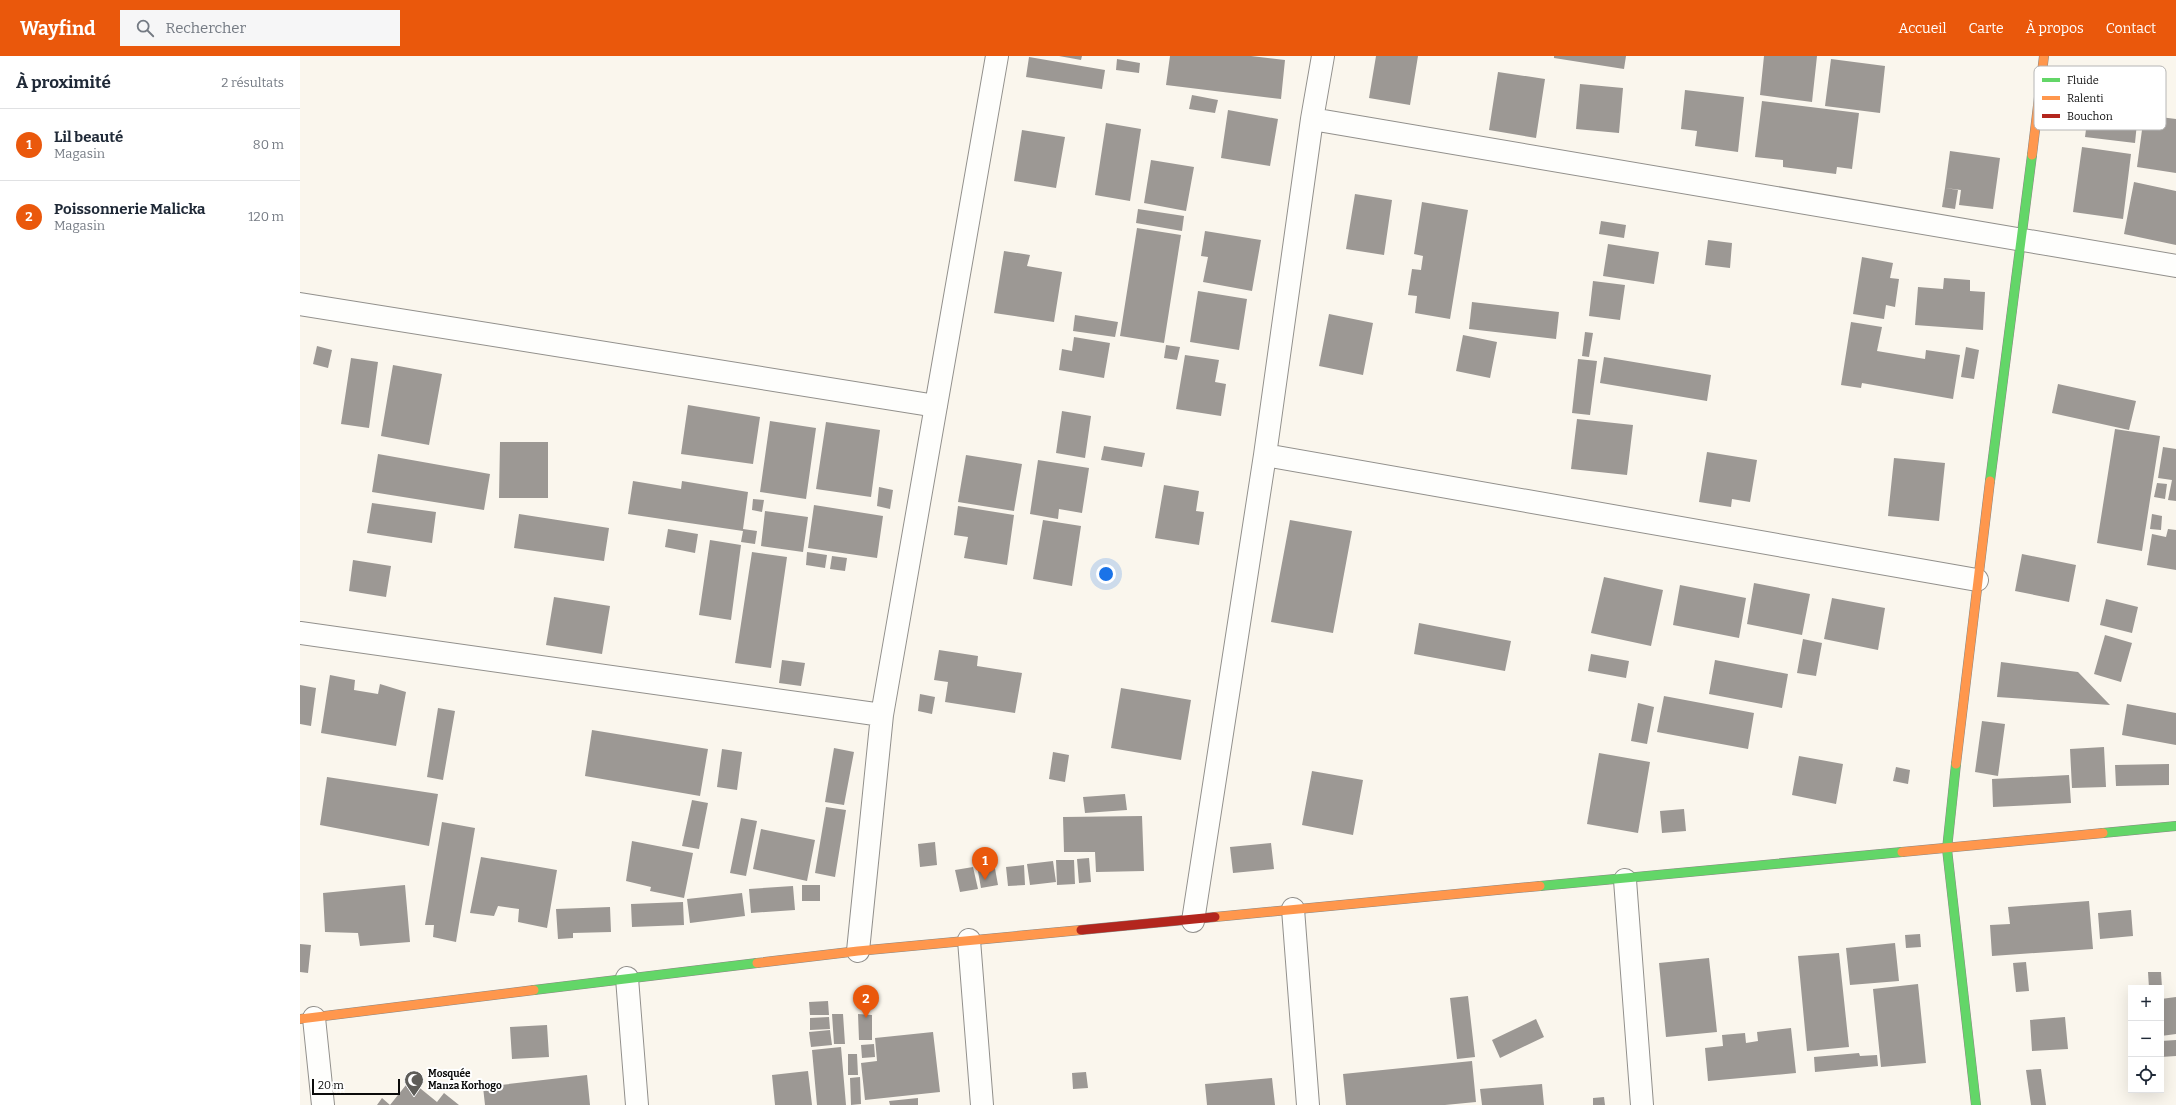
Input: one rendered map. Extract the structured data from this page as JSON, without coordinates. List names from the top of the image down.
{
  "places": {
    "mosque": ["Mosquée Manza Korhogo"]
  },
  "legend": ["Fluide", "Ralenti", "Bouchon"],
  "scale_bar": "20 m",
  "page": {
    "header": "Wayfind",
    "search": "Rechercher",
    "nav": [
      "Accueil",
      "Carte",
      "À propos",
      "Contact"
    ],
    "heading": ["À proximité", "2 résultats"],
    "list": [
      {
        "mark": "1",
        "name": "Lil beauté",
        "note": "Magasin",
        "value": "80 m"
      },
      {
        "mark": "2",
        "name": "Poissonnerie Malicka",
        "note": "Magasin",
        "value": "120 m"
      }
    ],
    "pins": ["1", "2"],
    "map_buttons": ["+", "−"],
    "scale": "20 m"
  }
}
